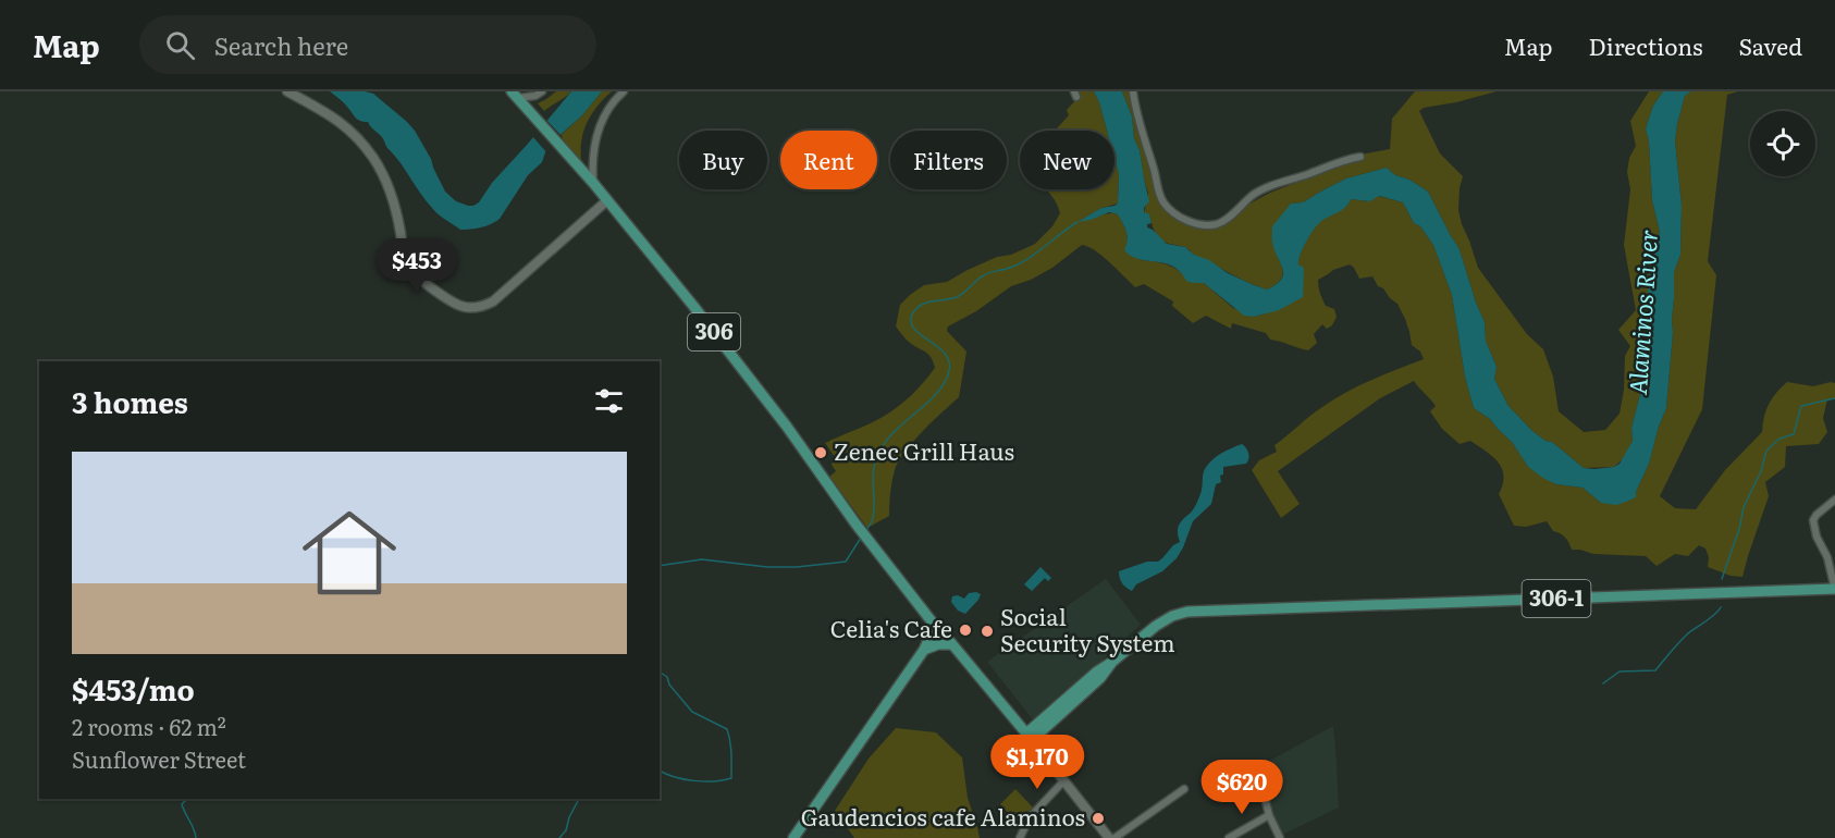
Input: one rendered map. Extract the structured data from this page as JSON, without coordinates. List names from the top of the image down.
{
  "streets": {
    "main road": ["306", "306-1"]
  },
  "crossings": [
    ["306", "306-1"]
  ],
  "water": ["Alaminos River"],
  "places": [
    "Zenec Grill Haus",
    "Celia's Cafe",
    "Social Security System",
    "Gaudencios cafe Alaminos"
  ],
  "page": {
    "header": "Map",
    "search": "Search here",
    "nav": ["Map", "Directions", "Saved"],
    "chip": [
      "Buy",
      "Rent",
      "Filters",
      "New"
    ],
    "price": ["$453", "$1,170", "$620"],
    "heading": "3 homes",
    "list": [
      {
        "name": "$453/mo",
        "note": "2 rooms · 62 m² · Sunflower Street"
      }
    ]
  }
}
